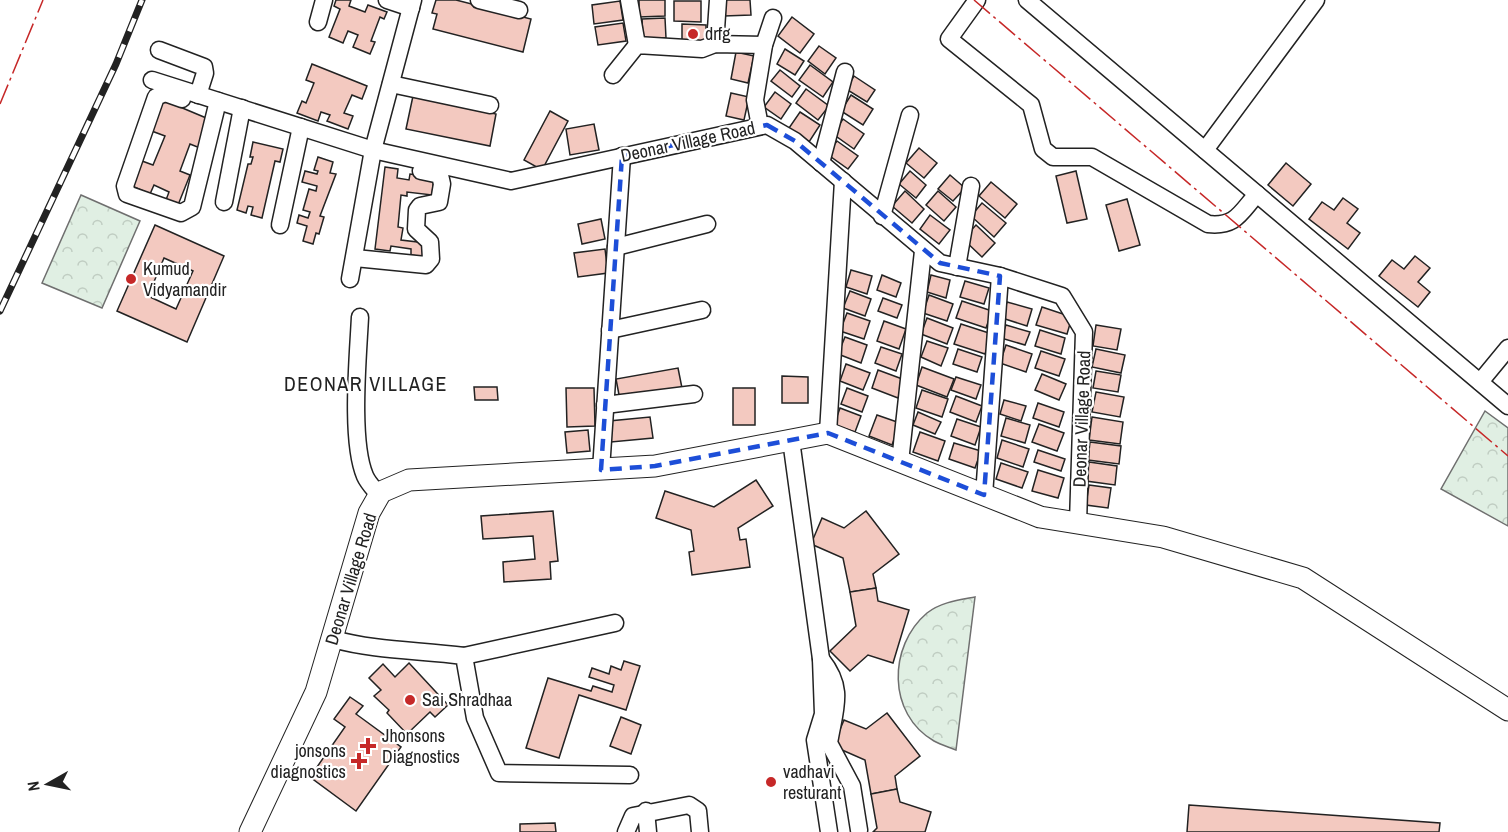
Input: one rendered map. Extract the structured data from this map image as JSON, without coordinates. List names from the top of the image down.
{
  "streets": {
    "main road": ["Deonar Village Road"]
  },
  "districts": ["DEONAR VILLAGE"],
  "places": {
    "other": [
      "drfg",
      "Kumud Vidyamandir",
      "Sai Shradhaa",
      "vadhavi resturant"
    ],
    "health": ["Jhonsons Diagnostics", "jonsons diagnostics"]
  },
  "north": "left"
}
